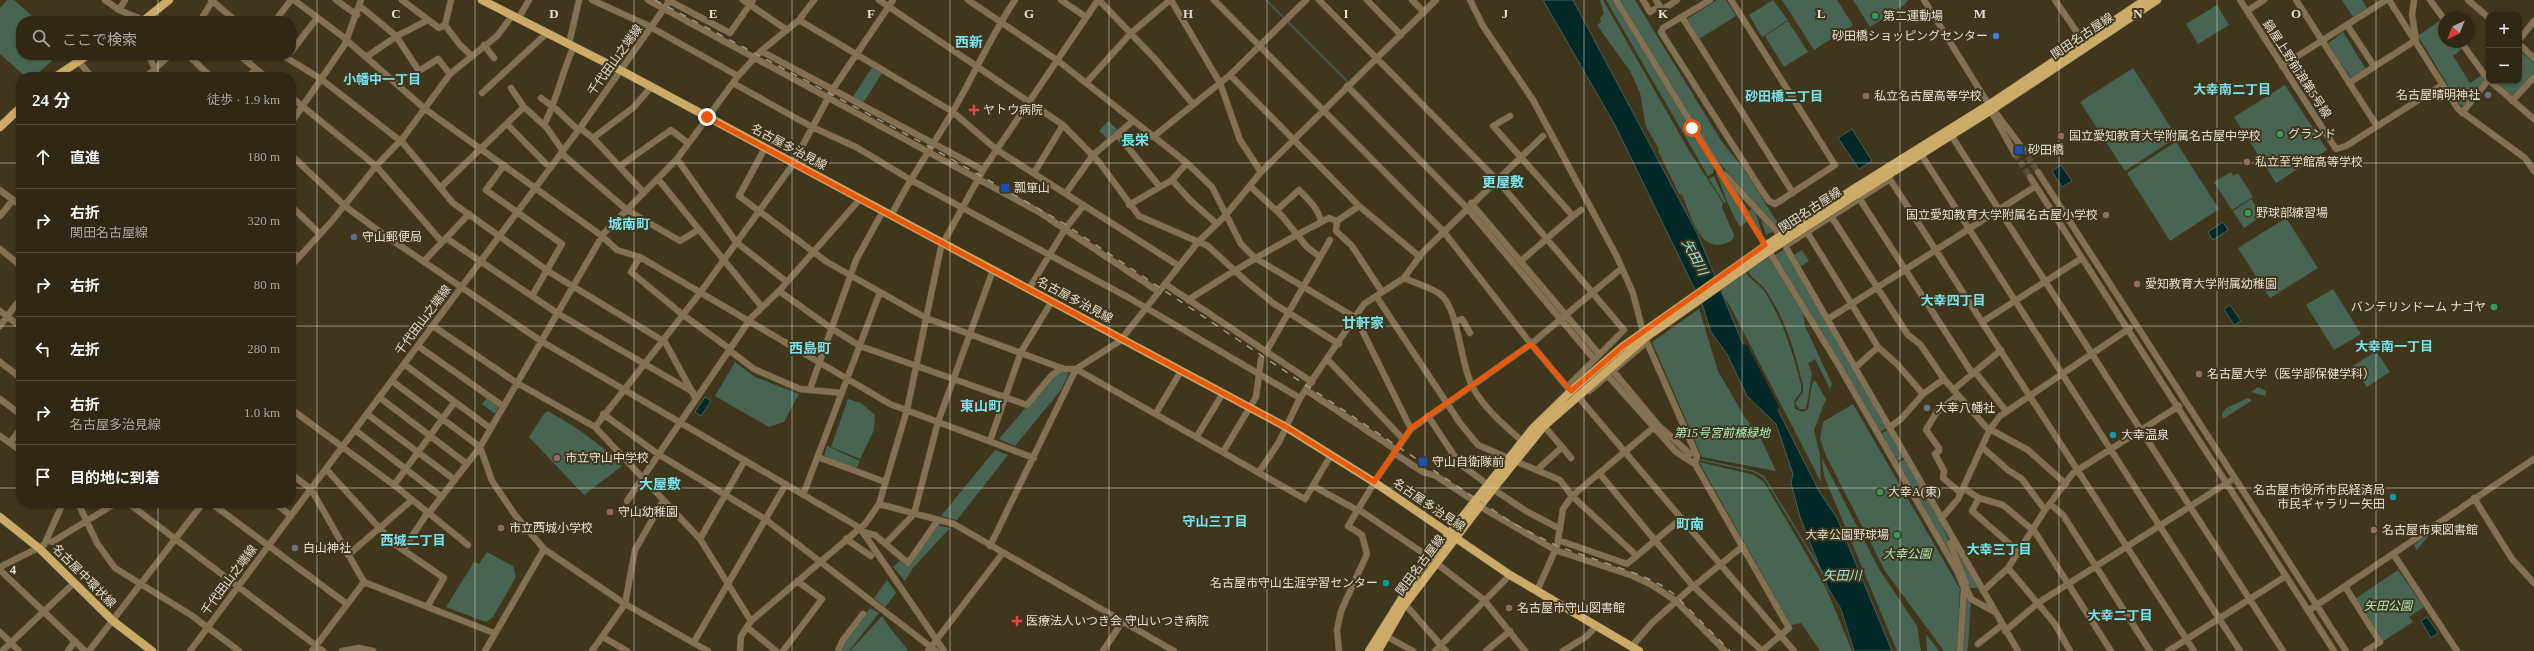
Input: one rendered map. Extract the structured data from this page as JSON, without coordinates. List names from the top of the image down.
{
  "streets": {
    "main road": ["関田名古屋線", "名古屋多治見線", "名古屋中環状線"],
    "street": ["千代田山之端線", "鍋屋上野前浪第5号線"]
  },
  "crossings": [
    ["関田名古屋線", "名古屋多治見線"],
    ["千代田山之端線", "名古屋多治見線"]
  ],
  "districts": [
    "西新",
    "小幡中一丁目",
    "大幸南二丁目",
    "砂田橋二丁目",
    "長栄",
    "更屋敷",
    "城南町",
    "大幸四丁目",
    "廿軒家",
    "大幸南一丁目",
    "西島町",
    "東山町",
    "大屋敷",
    "守山三丁目",
    "町南",
    "西城二丁目",
    "大幸三丁目",
    "大幸二丁目"
  ],
  "water": ["矢田川"],
  "parks": ["第15号宮前橋緑地", "大幸公園", "矢田公園"],
  "places": {
    "other": [
      "第二運動場",
      "砂田橋ショッピングセンター",
      "名古屋晴明神社",
      "私立名古屋高等学校",
      "グランド",
      "国立愛知教育大学附属名古屋中学校",
      "私立至学館高等学校",
      "野球部練習場",
      "国立愛知教育大学附属名古屋小学校",
      "守山郵便局",
      "愛知教育大学附属幼稚園",
      "バンテリンドーム ナゴヤ",
      "名古屋大学（医学部保健学科）",
      "大幸八幡社",
      "大幸温泉",
      "市立守山中学校",
      "大幸A(東)",
      "名古屋市役所市民経済局 市民ギャラリー矢田",
      "守山幼稚園",
      "市立西城小学校",
      "名古屋市東図書館",
      "大幸公園野球場",
      "白山神社",
      "名古屋市守山生涯学習センター",
      "名古屋市守山図書館"
    ],
    "health": ["ヤトウ病院", "医療法人いつき会 守山いつき病院"],
    "transit": ["砂田橋", "瓢箪山", "守山自衛隊前"]
  },
  "north": "bottom left",
  "page": {
    "map_buttons": ["+", "−"],
    "search": "ここで検索",
    "heading": ["24 分", "徒歩 · 1.9 km"],
    "list": [
      ["直進", "180 m"],
      ["右折", "関田名古屋線", "320 m"],
      ["右折", "80 m"],
      ["左折", "280 m"],
      ["右折", "名古屋多治見線", "1.0 km"],
      "目的地に到着"
    ]
  },
  "grid": {
    "columns": [
      "C",
      "D",
      "E",
      "F",
      "G",
      "H",
      "I",
      "J",
      "K",
      "L",
      "M",
      "N",
      "O"
    ],
    "rows": ["4"]
  }
}
